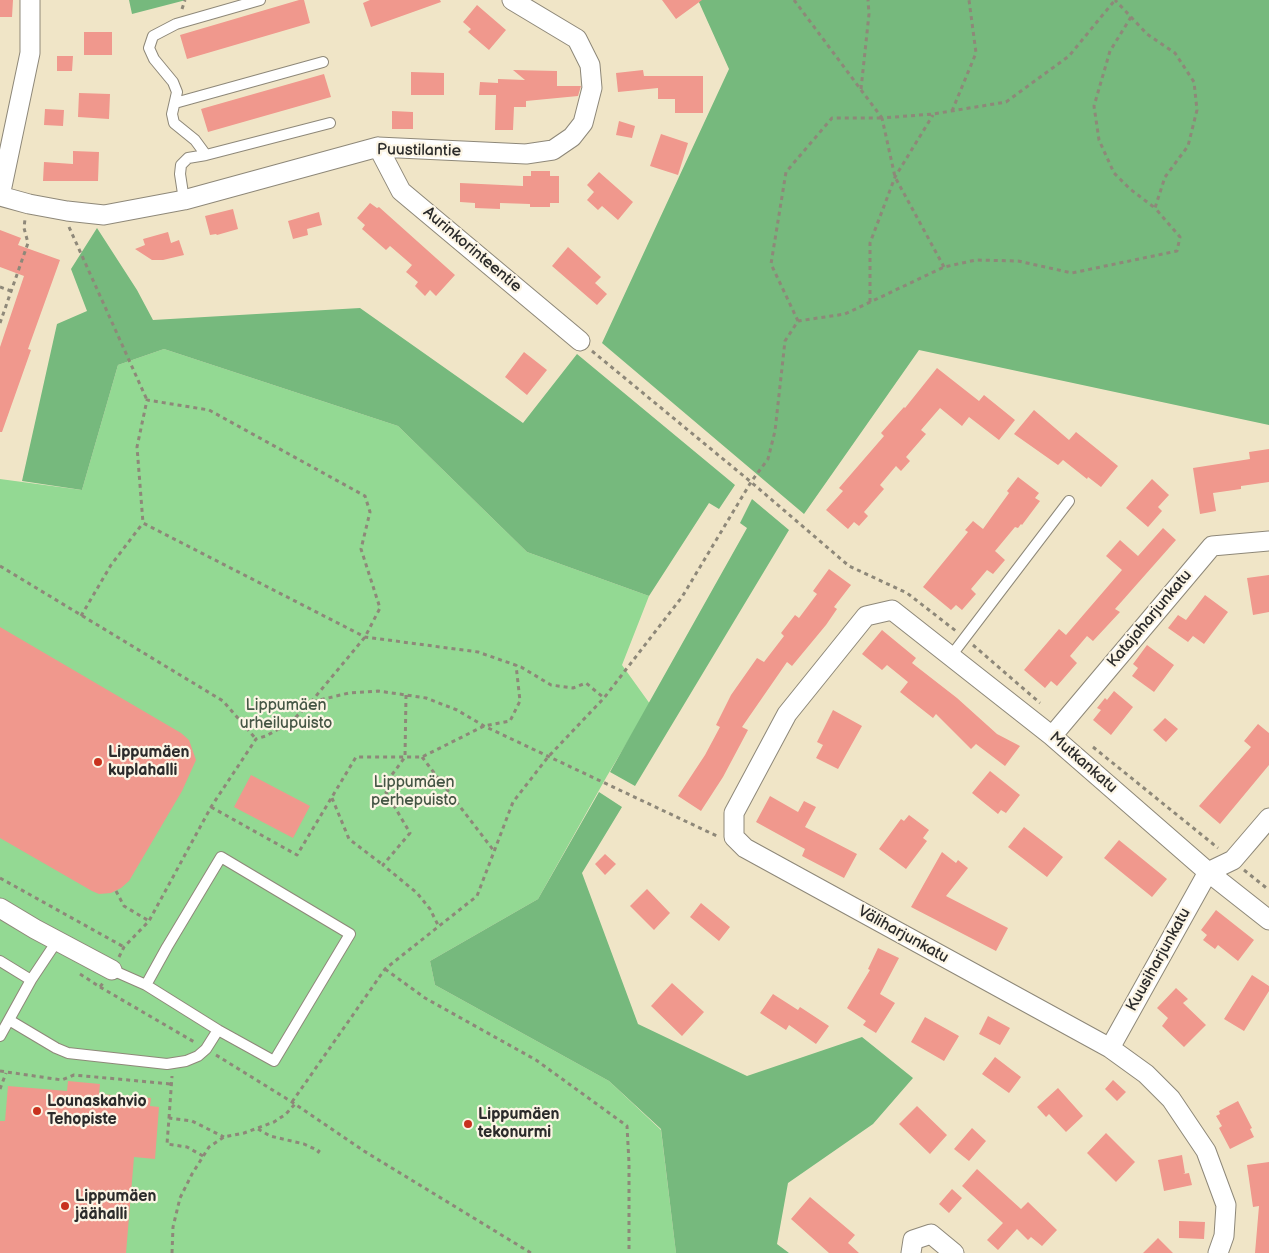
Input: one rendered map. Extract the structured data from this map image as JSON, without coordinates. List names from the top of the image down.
{
  "streets": {
    "street": [
      "Puustilantie",
      "Aurinkorinteentie",
      "Katajaharjunkatu",
      "Mutkankatu",
      "Väliharjunkatu",
      "Kuusiharjunkatu"
    ]
  },
  "crossings": [
    ["Puustilantie", "Aurinkorinteentie"],
    ["Katajaharjunkatu", "Mutkankatu"],
    ["Mutkankatu", "Väliharjunkatu"],
    ["Mutkankatu", "Kuusiharjunkatu"],
    ["Väliharjunkatu", "Kuusiharjunkatu"]
  ],
  "parks": ["Lippumäen urheilupuisto", "Lippumäen perhepuisto"],
  "places": [
    "Lippumäen kuplahalli",
    "Lounaskahvio Tehopiste",
    "Lippumäen tekonurmi",
    "Lippumäen jäähalli"
  ]
}
